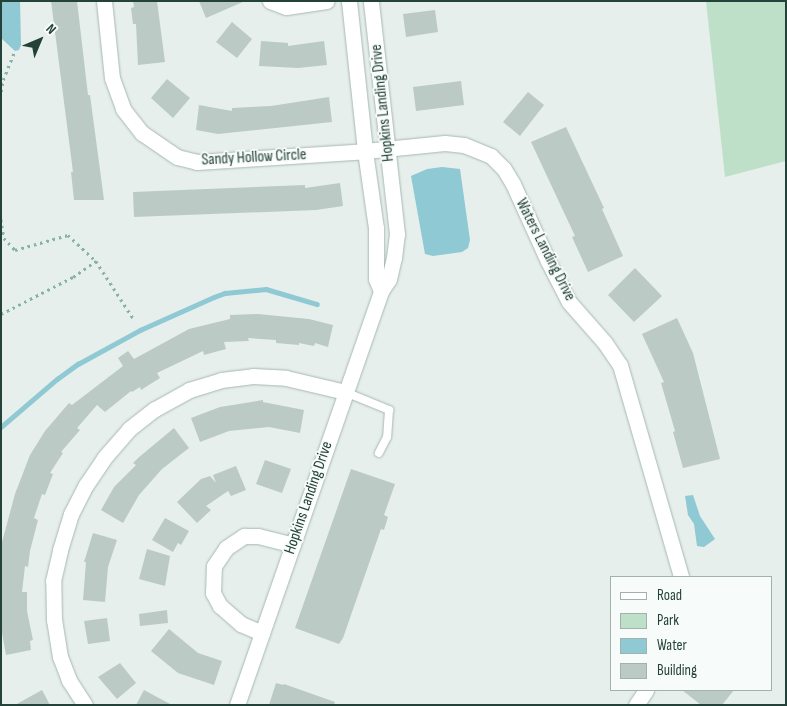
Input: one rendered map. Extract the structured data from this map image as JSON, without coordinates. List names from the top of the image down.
{
  "streets": {
    "street": ["Hopkins Landing Drive", "Sandy Hollow Circle", "Waters Landing Drive"]
  },
  "crossings": [
    ["Hopkins Landing Drive", "Sandy Hollow Circle"],
    ["Hopkins Landing Drive", "Waters Landing Drive"],
    ["Sandy Hollow Circle", "Waters Landing Drive"]
  ],
  "legend": [
    "Road",
    "Park",
    "Water",
    "Building"
  ],
  "north": "top right"
}
